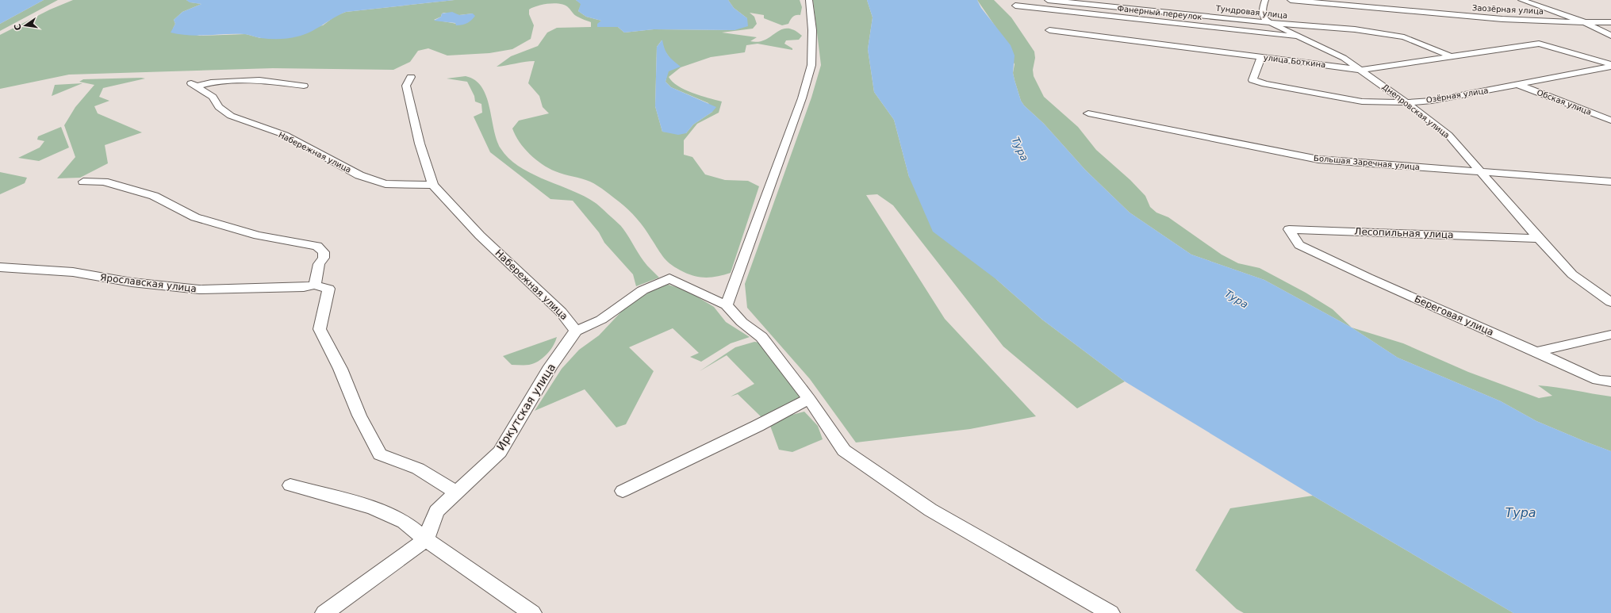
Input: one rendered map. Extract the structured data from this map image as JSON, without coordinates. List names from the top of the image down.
{
  "streets": {
    "street": [
      "Заозёрная улица",
      "Тундровая улица",
      "Фанерный переулок",
      "улица Боткина",
      "Озёрная улица",
      "Обская улица",
      "Днепровская улица",
      "Набережная улица",
      "Большая Заречная улица",
      "Лесопильная улица",
      "Ярославская улица",
      "Береговая улица",
      "Иркутская улица"
    ]
  },
  "crossings": [
    ["Тундровая улица", "улица Боткина"],
    ["Тундровая улица", "Днепровская улица"],
    ["Фанерный переулок", "Днепровская улица"],
    ["улица Боткина", "Озёрная улица"],
    ["улица Боткина", "Днепровская улица"],
    ["Озёрная улица", "Обская улица"],
    ["Озёрная улица", "Днепровская улица"],
    ["Днепровская улица", "Большая Заречная улица"],
    ["Днепровская улица", "Лесопильная улица"],
    ["Набережная улица", "Иркутская улица"],
    ["Лесопильная улица", "Береговая улица"]
  ],
  "water": ["Тура"],
  "north": "left"
}
